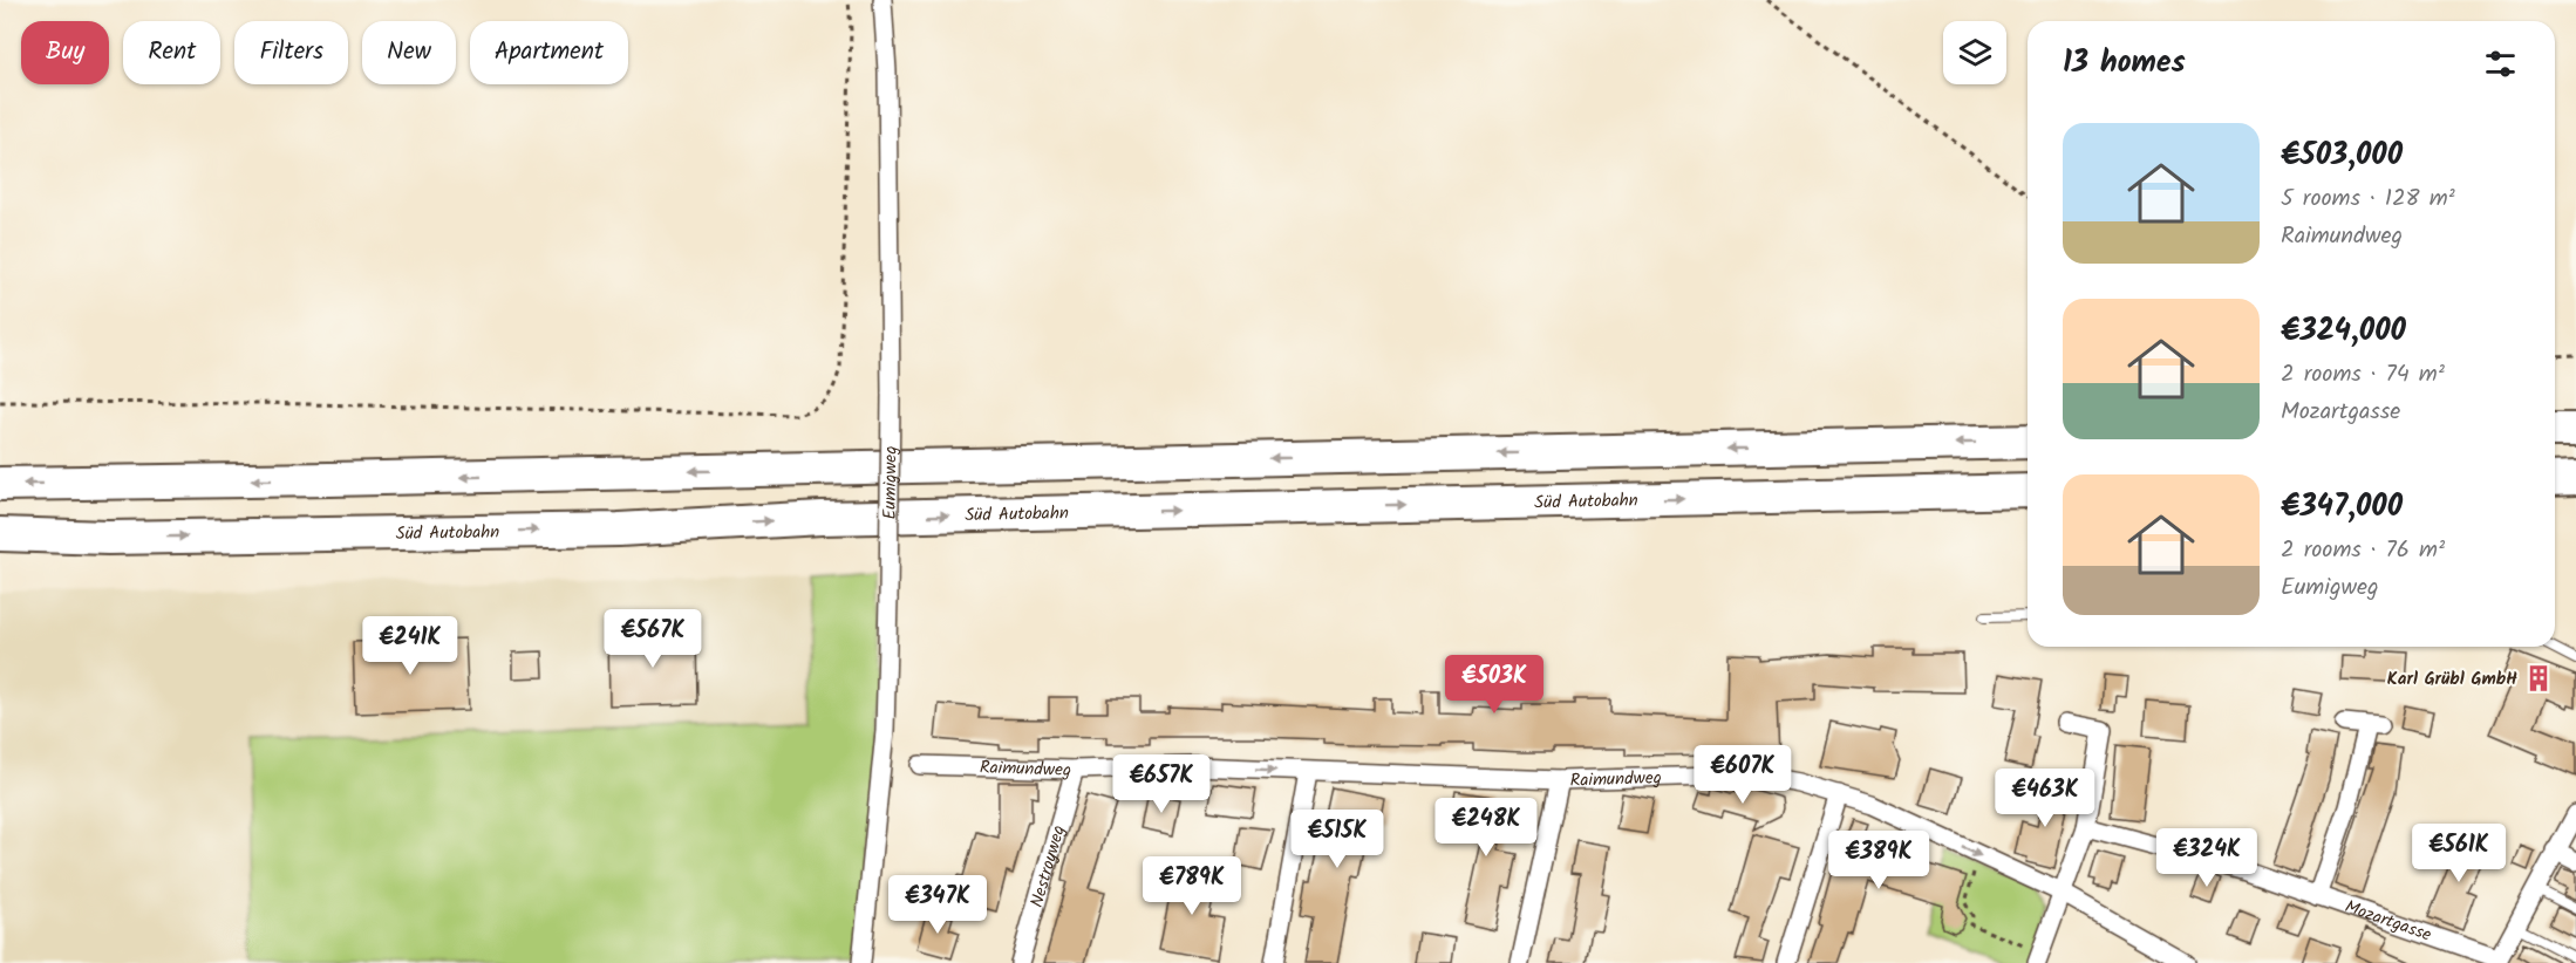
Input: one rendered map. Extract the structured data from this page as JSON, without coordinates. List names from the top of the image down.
{
  "streets": {
    "highway": ["Süd Autobahn"],
    "street": [
      "Eumigweg",
      "Raimundweg",
      "Nestroyweg",
      "Mozartgasse"
    ]
  },
  "crossings": [
    ["Raimundweg", "Nestroyweg"]
  ],
  "places": {
    "building": ["Karl Grübl GmbH"]
  },
  "page": {
    "chip": [
      "Buy",
      "Rent",
      "Filters",
      "New",
      "Apartment"
    ],
    "heading": "13 homes",
    "list": [
      {
        "name": "€503,000",
        "note": "5 rooms · 128 m² · Raimundweg"
      },
      {
        "name": "€324,000",
        "note": "2 rooms · 74 m² · Mozartgasse"
      },
      {
        "name": "€347,000",
        "note": "2 rooms · 76 m² · Eumigweg"
      }
    ],
    "price": [
      "€567K",
      "€241K",
      "€503K",
      "€607K",
      "€657K",
      "€463K",
      "€248K",
      "€515K",
      "€561K",
      "€324K",
      "€389K",
      "€789K",
      "€347K"
    ]
  }
}
